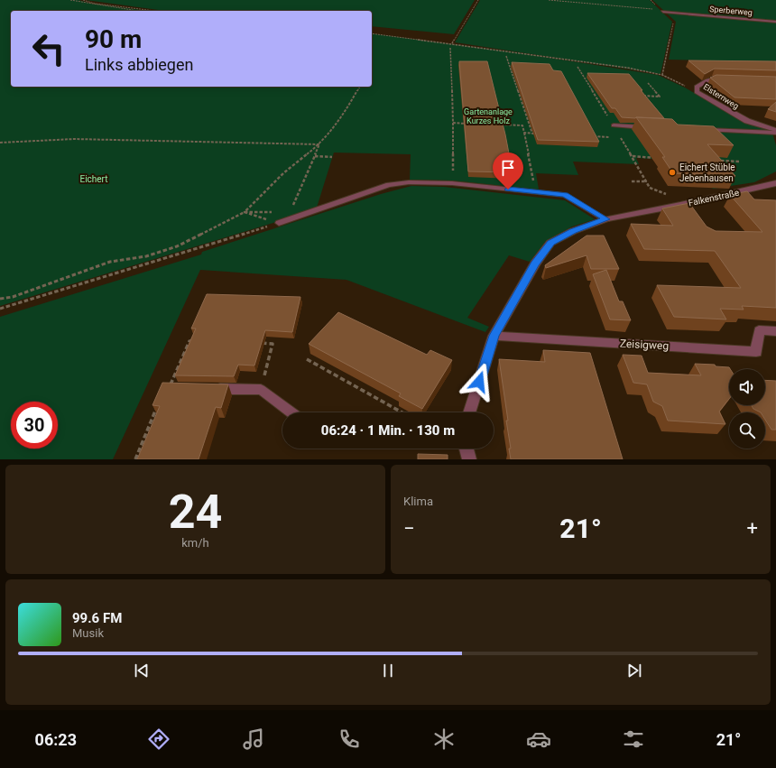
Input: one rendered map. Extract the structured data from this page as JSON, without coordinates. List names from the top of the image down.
{
  "streets": {
    "street": [
      "Sperberweg",
      "Elsternweg",
      "Falkenstraße",
      "Zeisigweg"
    ]
  },
  "crossings": [
    ["Falkenstraße", "Zeisigweg"]
  ],
  "parks": ["Gartenanlage Kurzes Holz", "Eichert"],
  "places": ["Eichert Stüble Jebenhausen"],
  "page": {
    "turn": ["90 m", "Links abbiegen"],
    "limit": "30",
    "trip": "06:24 · 1 Min. · 130 m",
    "tile": [
      ["24", "km/h"],
      "Klima"
    ],
    "heat": ["−", "21°", "+"],
    "song": ["99.6 FM", "Musik"],
    "tabs": ["06:23", "21°"]
  }
}
